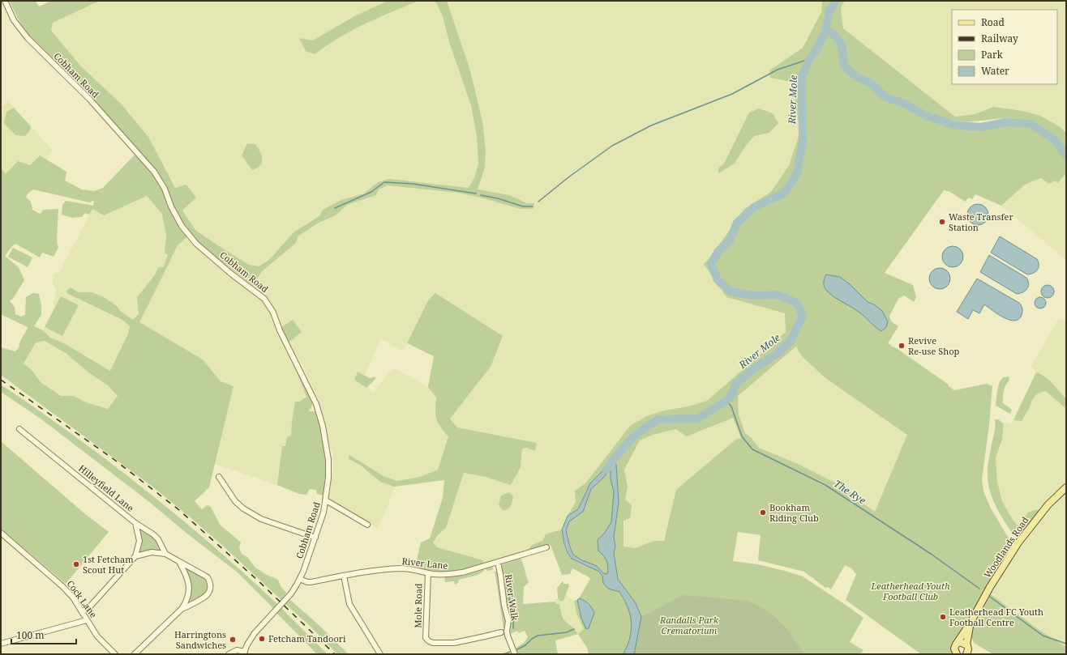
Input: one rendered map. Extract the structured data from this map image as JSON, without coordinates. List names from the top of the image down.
{
  "streets": {
    "main road": ["Woodlands Road"],
    "street": [
      "Cobham Road",
      "Hilleyfield Lane",
      "River Lane",
      "River Walk",
      "Cock Lane",
      "Mole Road"
    ]
  },
  "crossings": [
    ["Cobham Road", "River Lane"],
    ["River Lane", "River Walk"],
    ["River Lane", "Mole Road"]
  ],
  "water": ["River Mole", "The Rye"],
  "parks": ["Leatherhead Youth Football Club", "Randalls Park Crematorium"],
  "places": [
    "Waste Transfer Station",
    "Revive Re-use Shop",
    "Bookham Riding Club",
    "1st Fetcham Scout Hut",
    "Leatherhead FC Youth Football Centre",
    "Fetcham Tandoori",
    "Harringtons Sandwiches"
  ],
  "legend": [
    "Road",
    "Railway",
    "Park",
    "Water"
  ],
  "scale_bar": "100 m"
}
